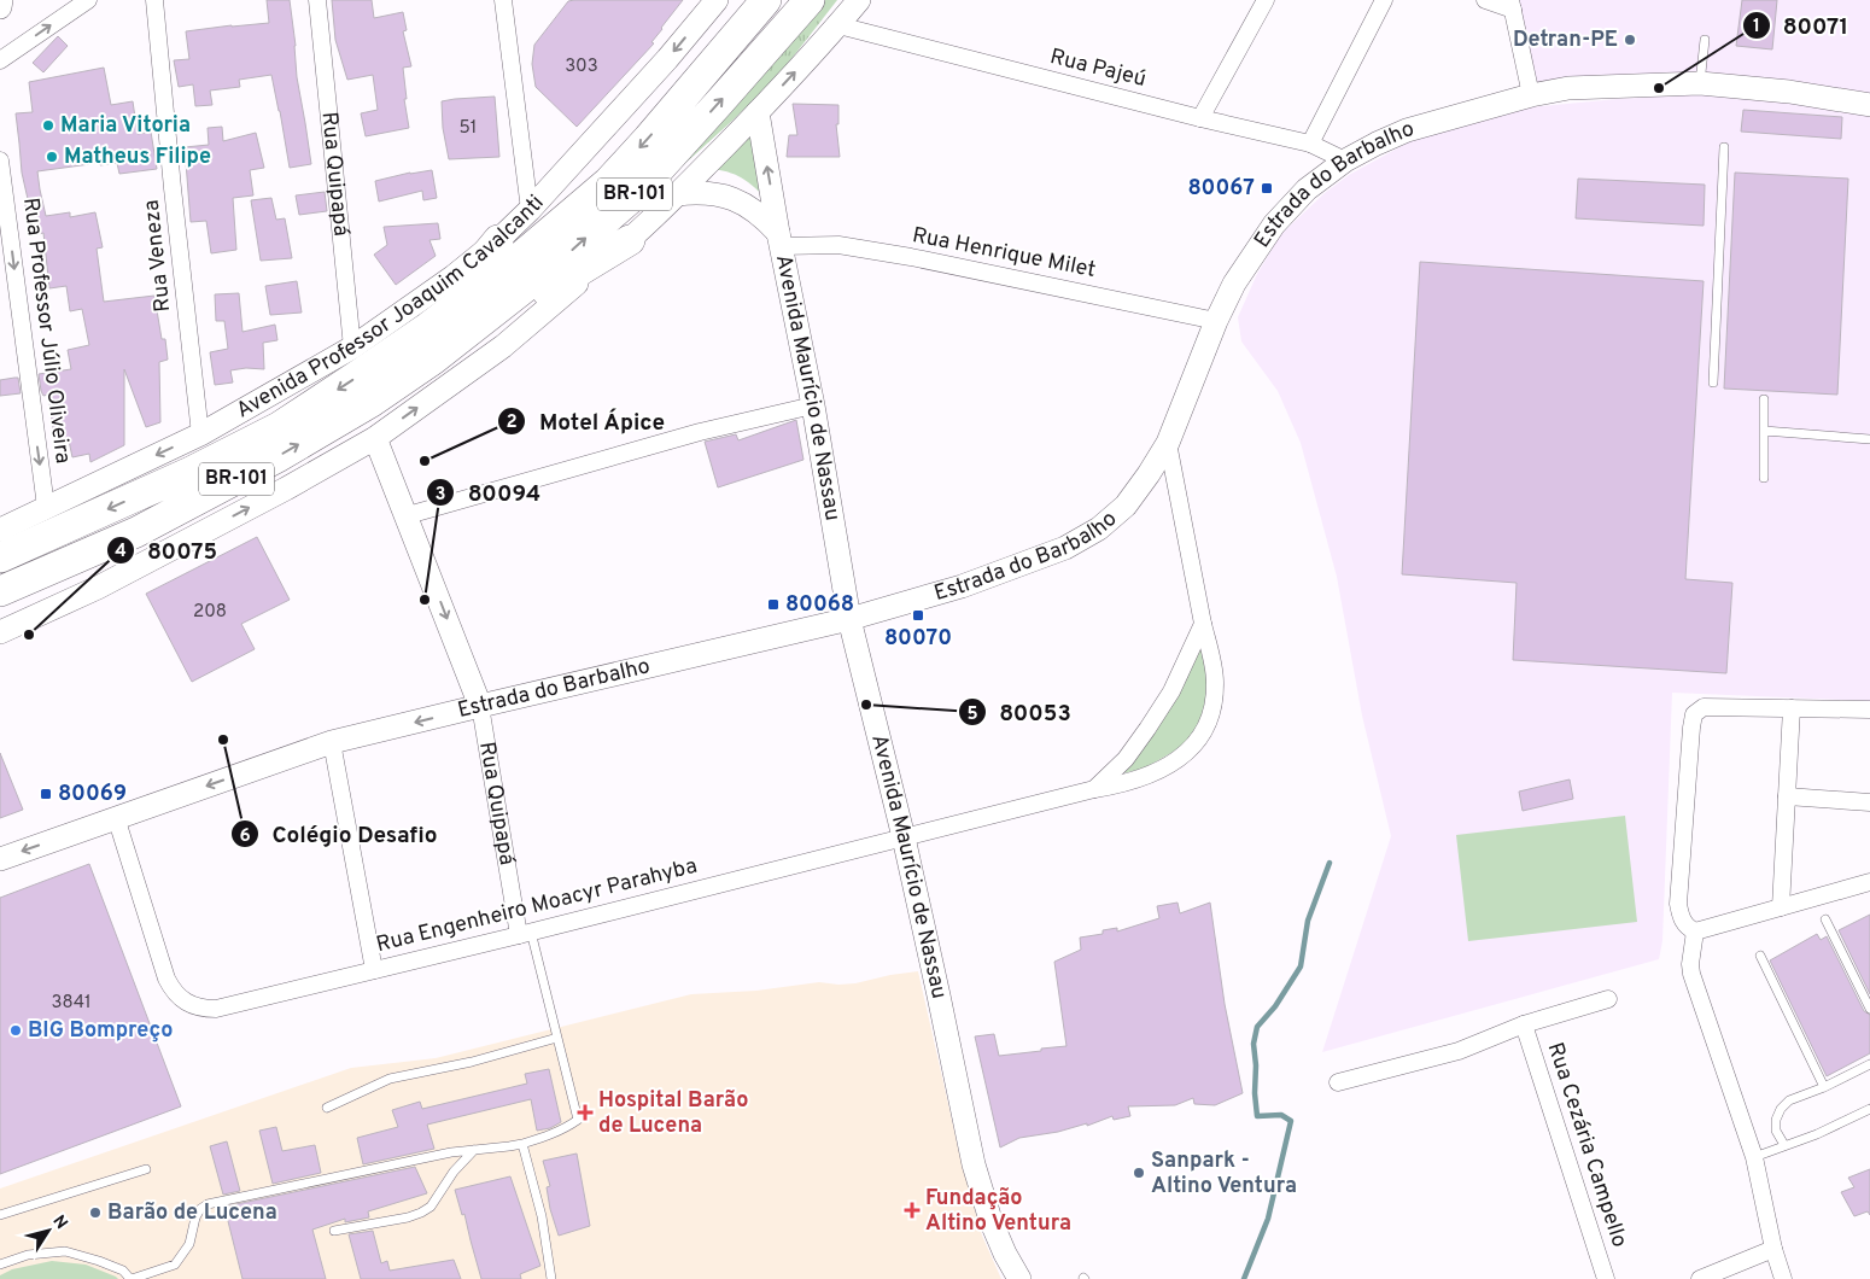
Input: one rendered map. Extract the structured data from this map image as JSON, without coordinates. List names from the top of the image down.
{
  "streets": {
    "highway": ["BR-101", "Avenida Professor Joaquim Cavalcanti"],
    "main road": ["Rua Quipapá", "Estrada do Barbalho", "Avenida Maurício de Nassau"],
    "street": [
      "Rua Pajeú",
      "Rua Henrique Milet",
      "Rua Veneza",
      "Rua Professor Júlio Oliveira",
      "Rua Engenheiro Moacyr Parahyba",
      "Rua Cezária Campello"
    ]
  },
  "crossings": [
    ["Rua Pajeú", "Estrada do Barbalho"],
    ["Rua Quipapá", "Estrada do Barbalho"],
    ["Rua Quipapá", "Avenida Professor Joaquim Cavalcanti"],
    ["Rua Quipapá", "Rua Engenheiro Moacyr Parahyba"],
    ["Estrada do Barbalho", "Rua Henrique Milet"],
    ["Estrada do Barbalho", "Avenida Maurício de Nassau"],
    ["Estrada do Barbalho", "Rua Engenheiro Moacyr Parahyba"],
    ["BR-101", "Avenida Professor Joaquim Cavalcanti"],
    ["Rua Henrique Milet", "Avenida Maurício de Nassau"],
    ["Rua Veneza", "Avenida Professor Joaquim Cavalcanti"],
    ["Avenida Professor Joaquim Cavalcanti", "Rua Professor Júlio Oliveira"],
    ["Avenida Maurício de Nassau", "Rua Engenheiro Moacyr Parahyba"]
  ],
  "one_way": ["Rua Professor Júlio Oliveira"],
  "places": {
    "other": [
      "Detran-PE",
      "80071",
      "Maria Vitoria",
      "Matheus Filipe",
      "Motel Ápice",
      "80094",
      "80075",
      "80053",
      "Colégio Desafio",
      "BIG Bompreço",
      "Sanpark - Altino Ventura",
      "Barão de Lucena"
    ],
    "transit": [
      "80067",
      "80068",
      "80070",
      "80069"
    ],
    "health": ["Hospital Barão de Lucena", "Fundação Altino Ventura"]
  },
  "house_numbers": [
    "303",
    "51",
    "208",
    "3841"
  ],
  "north": "top right"
}
